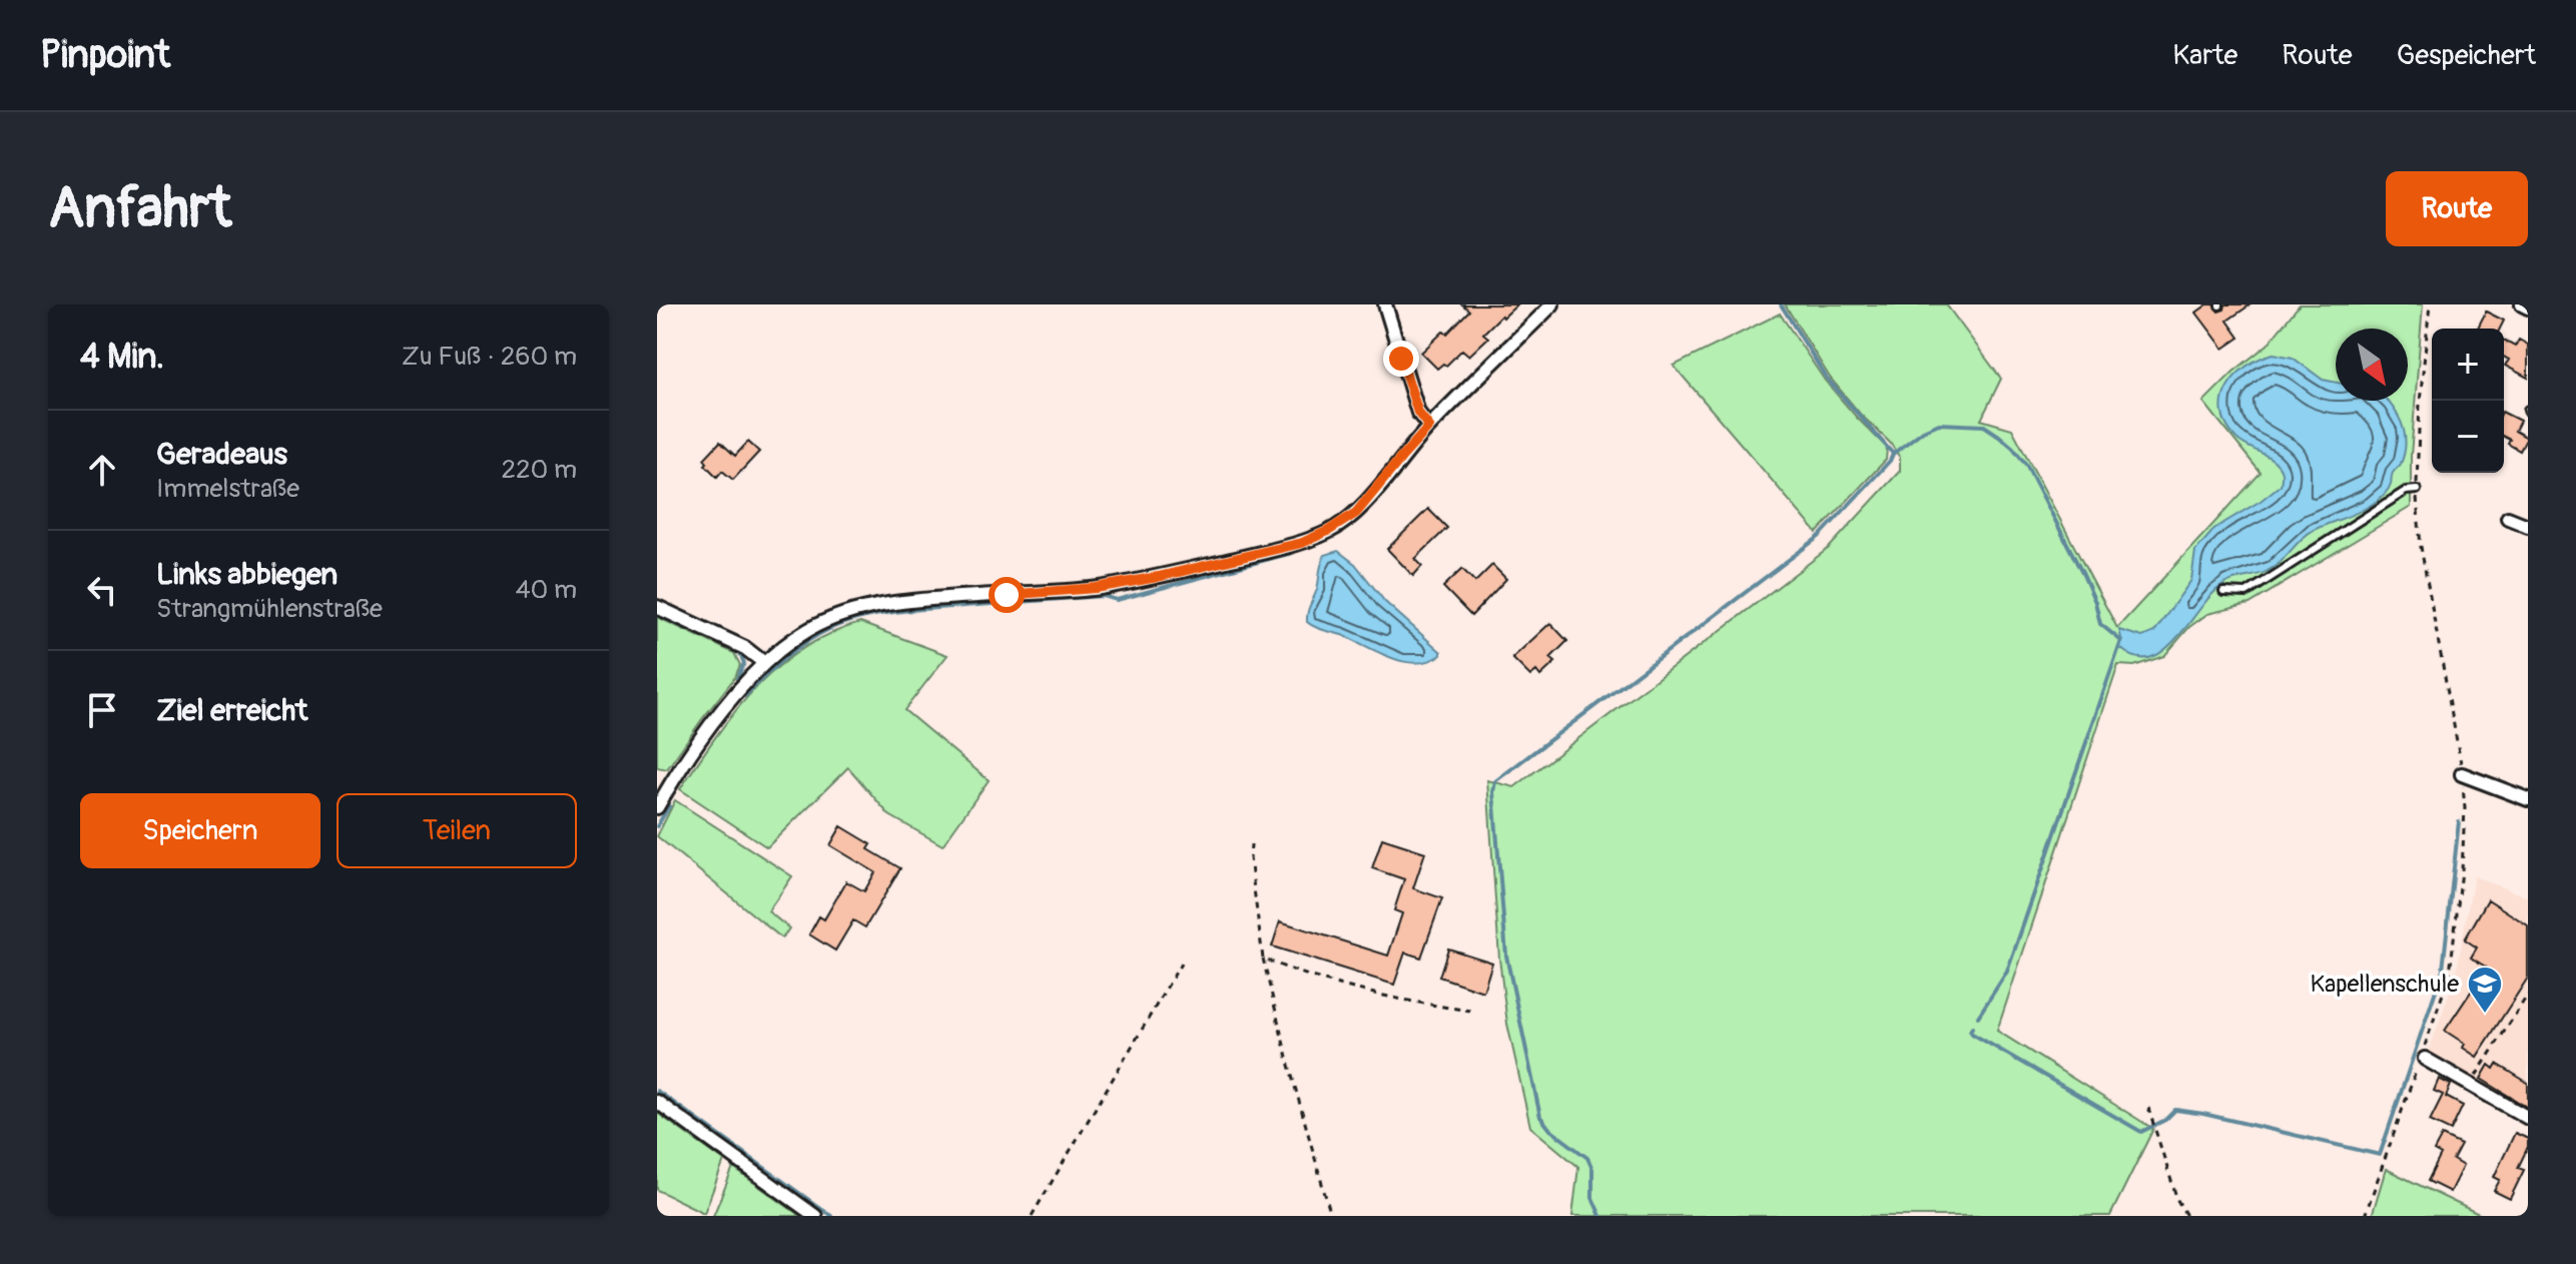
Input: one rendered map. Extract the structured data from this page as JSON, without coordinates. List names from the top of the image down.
{
  "places": {
    "school or university": ["Kapellenschule"]
  },
  "north": "bottom right",
  "page": {
    "header": "Pinpoint",
    "nav": ["Karte", "Route", "Gespeichert"],
    "buttons": [
      "Route",
      ["Speichern", "Teilen"]
    ],
    "title": "Anfahrt",
    "heading": ["4 Min.", "Zu Fuß · 260 m"],
    "map_buttons": ["+", "−"],
    "list": [
      ["Geradeaus", "Immelstraße", "220 m"],
      ["Links abbiegen", "Strangmühlenstraße", "40 m"],
      "Ziel erreicht"
    ]
  }
}
